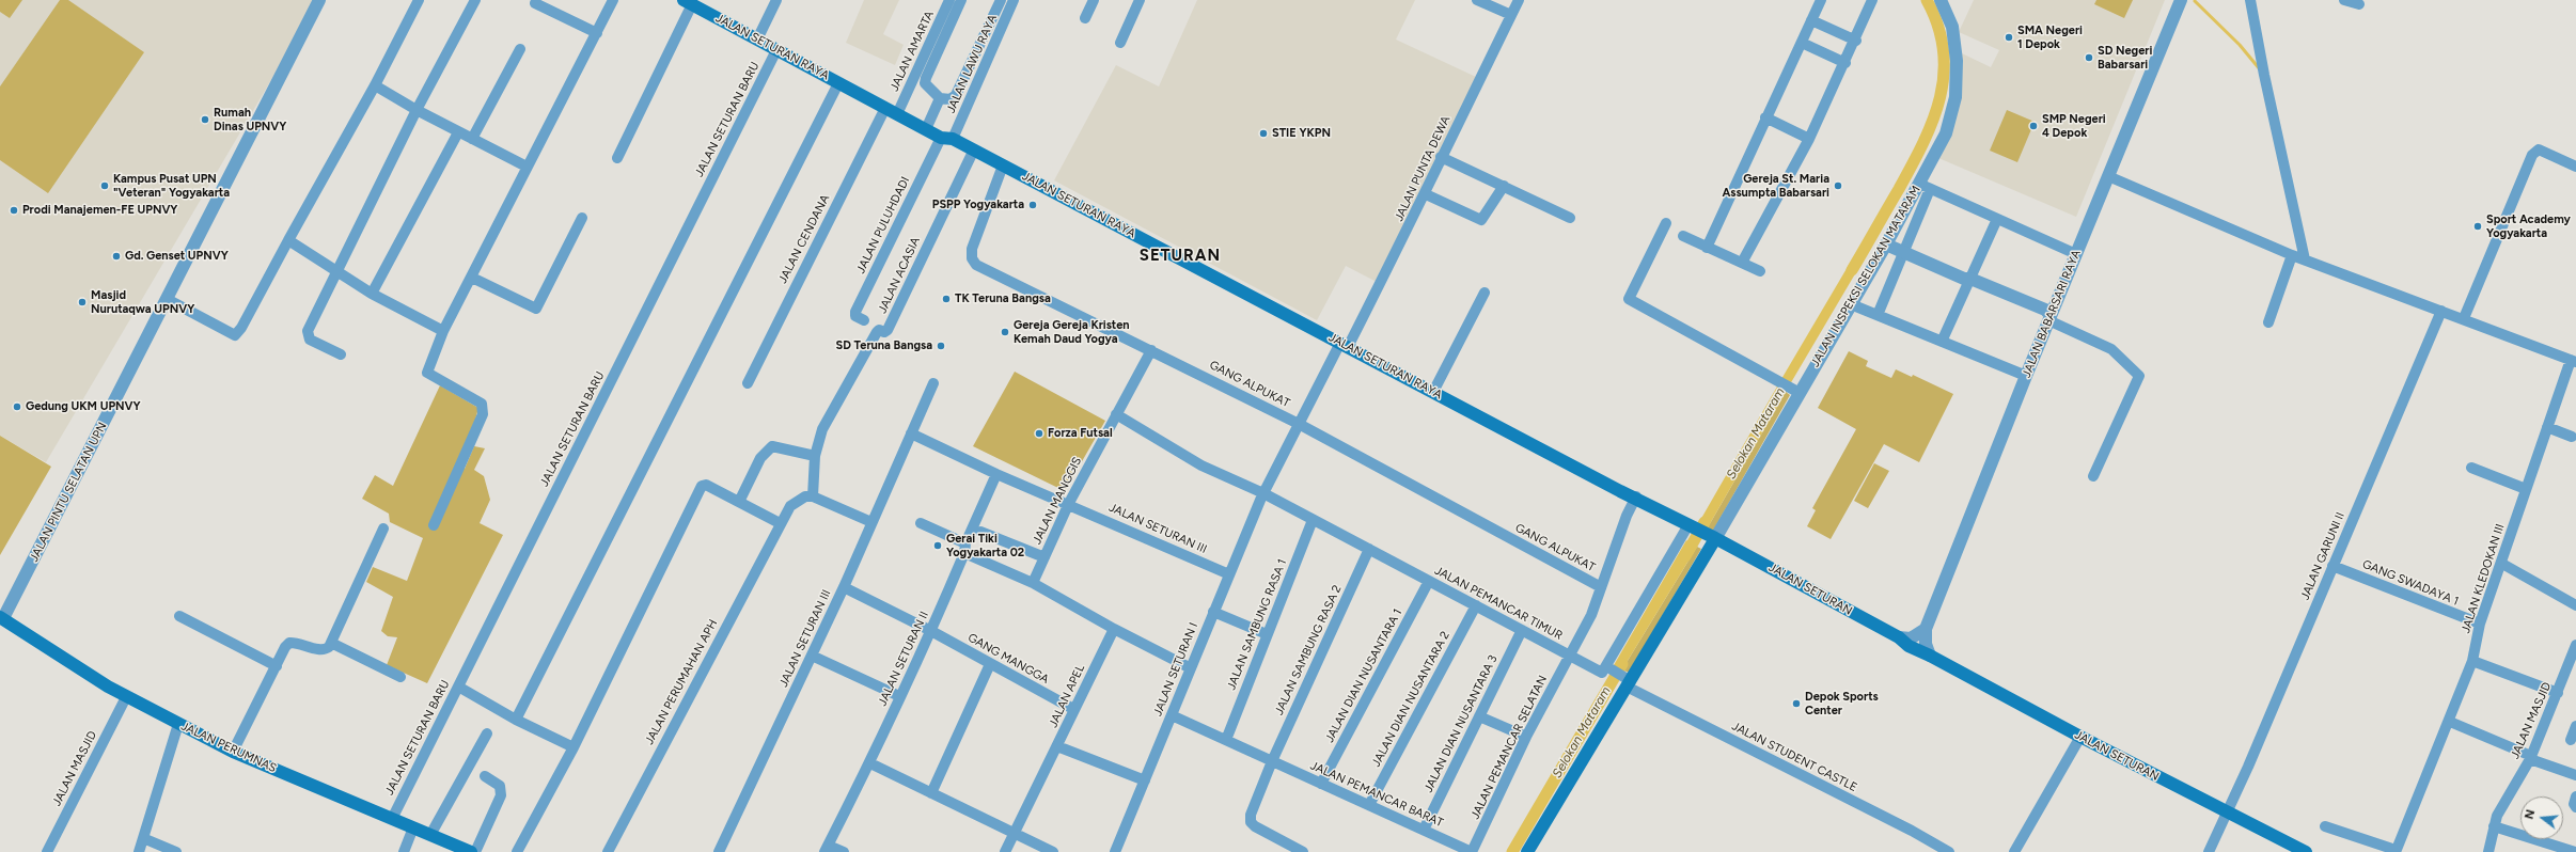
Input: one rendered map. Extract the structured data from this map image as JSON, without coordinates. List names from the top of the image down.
{
  "streets": {
    "main road": [
      "JALAN SETURAN RAYA",
      "JALAN INSPEKSI SELOKAN MATARAM",
      "JALAN SETURAN",
      "JALAN PERUMNAS"
    ],
    "street": [
      "JALAN AMARTA",
      "JALAN LAWU RAYA",
      "JALAN SETURAN BARU",
      "JALAN PUNTA DEWA",
      "JALAN PULUHDADI",
      "JALAN CENDANA",
      "JALAN ACASIA",
      "JALAN BABARSARI RAYA",
      "GANG ALPUKAT",
      "JALAN PINTU SELATAN UPN",
      "JALAN MANGGIS",
      "JALAN SETURAN III",
      "JALAN GARUNI II",
      "JALAN KLEDOKAN III",
      "GANG SWADAYA 1",
      "JALAN PEMANCAR TIMUR",
      "JALAN SAMBUNG RASA 1",
      "JALAN SAMBUNG RASA 2",
      "JALAN SETURAN II",
      "GANG MANGGA",
      "JALAN SETURAN I",
      "JALAN DIAN NUSANTARA 1",
      "JALAN PERUMAHAN APH",
      "JALAN APEL",
      "JALAN DIAN NUSANTARA 2",
      "JALAN MASJID",
      "JALAN DIAN NUSANTARA 3",
      "JALAN PEMANCAR SELATAN",
      "JALAN STUDENT CASTLE",
      "JALAN PEMANCAR BARAT"
    ]
  },
  "crossings": [
    ["JALAN SETURAN RAYA", "JALAN AMARTA"],
    ["JALAN SETURAN RAYA", "JALAN LAWU RAYA"],
    ["JALAN SETURAN RAYA", "JALAN SETURAN BARU"],
    ["JALAN SETURAN RAYA", "JALAN PUNTA DEWA"],
    ["JALAN SETURAN RAYA", "JALAN PULUHDADI"],
    ["JALAN SETURAN RAYA", "JALAN CENDANA"],
    ["JALAN SETURAN RAYA", "JALAN ACASIA"],
    ["JALAN SETURAN RAYA", "JALAN INSPEKSI SELOKAN MATARAM"],
    ["JALAN SETURAN RAYA", "GANG ALPUKAT"],
    ["JALAN SETURAN RAYA", "JALAN SETURAN"],
    ["JALAN SETURAN RAYA", "JALAN PEMANCAR TIMUR"],
    ["JALAN LAWU RAYA", "JALAN PULUHDADI"],
    ["JALAN SETURAN BARU", "JALAN PERUMNAS"],
    ["JALAN ACASIA", "JALAN PERUMAHAN APH"],
    ["JALAN INSPEKSI SELOKAN MATARAM", "JALAN SETURAN"],
    ["JALAN INSPEKSI SELOKAN MATARAM", "JALAN STUDENT CASTLE"],
    ["GANG ALPUKAT", "JALAN MANGGIS"],
    ["GANG ALPUKAT", "JALAN PEMANCAR TIMUR"],
    ["JALAN PINTU SELATAN UPN", "JALAN PERUMNAS"],
    ["JALAN MANGGIS", "JALAN SETURAN III"],
    ["JALAN MANGGIS", "JALAN PEMANCAR TIMUR"],
    ["JALAN SETURAN III", "JALAN SETURAN II"],
    ["JALAN SETURAN III", "GANG MANGGA"],
    ["JALAN SETURAN III", "JALAN SETURAN I"],
    ["JALAN GARUNI II", "GANG SWADAYA 1"],
    ["JALAN GARUNI II", "JALAN SETURAN"],
    ["JALAN KLEDOKAN III", "GANG SWADAYA 1"],
    ["JALAN PEMANCAR TIMUR", "JALAN SAMBUNG RASA 1"],
    ["JALAN PEMANCAR TIMUR", "JALAN SAMBUNG RASA 2"],
    ["JALAN PEMANCAR TIMUR", "JALAN SETURAN I"],
    ["JALAN PEMANCAR TIMUR", "JALAN DIAN NUSANTARA 1"],
    ["JALAN PEMANCAR TIMUR", "JALAN DIAN NUSANTARA 2"],
    ["JALAN PEMANCAR TIMUR", "JALAN DIAN NUSANTARA 3"],
    ["JALAN PEMANCAR TIMUR", "JALAN PEMANCAR SELATAN"],
    ["JALAN SAMBUNG RASA 1", "JALAN PEMANCAR BARAT"],
    ["JALAN SAMBUNG RASA 2", "JALAN PEMANCAR BARAT"],
    ["JALAN SETURAN II", "GANG MANGGA"],
    ["GANG MANGGA", "JALAN APEL"],
    ["JALAN SETURAN I", "JALAN PEMANCAR BARAT"],
    ["JALAN DIAN NUSANTARA 1", "JALAN PEMANCAR BARAT"],
    ["JALAN DIAN NUSANTARA 2", "JALAN PEMANCAR BARAT"],
    ["JALAN MASJID", "JALAN PERUMNAS"],
    ["JALAN DIAN NUSANTARA 3", "JALAN PEMANCAR BARAT"],
    ["JALAN PEMANCAR SELATAN", "JALAN PEMANCAR BARAT"]
  ],
  "districts": ["SETURAN"],
  "water": ["Selokan Mataram"],
  "places": [
    "SMA Negeri 1 Depok",
    "SD Negeri Babarsari",
    "Rumah Dinas UPNVY",
    "SMP Negeri 4 Depok",
    "STIE YKPN",
    "Kampus Pusat UPN \"Veteran\" Yogyakarta",
    "Gereja St. Maria Assumpta Babarsari",
    "PSPP Yogyakarta",
    "Prodi Manajemen-FE UPNVY",
    "Sport Academy Yogyakarta",
    "Gd. Genset UPNVY",
    "TK Teruna Bangsa",
    "Masjid Nurutaqwa UPNVY",
    "Gereja Gereja Kristen Kemah Daud Yogya",
    "SD Teruna Bangsa",
    "Gedung UKM UPNVY",
    "Forza Futsal",
    "Gerai Tiki Yogyakarta 02",
    "Depok Sports Center"
  ],
  "north": "left"
}
